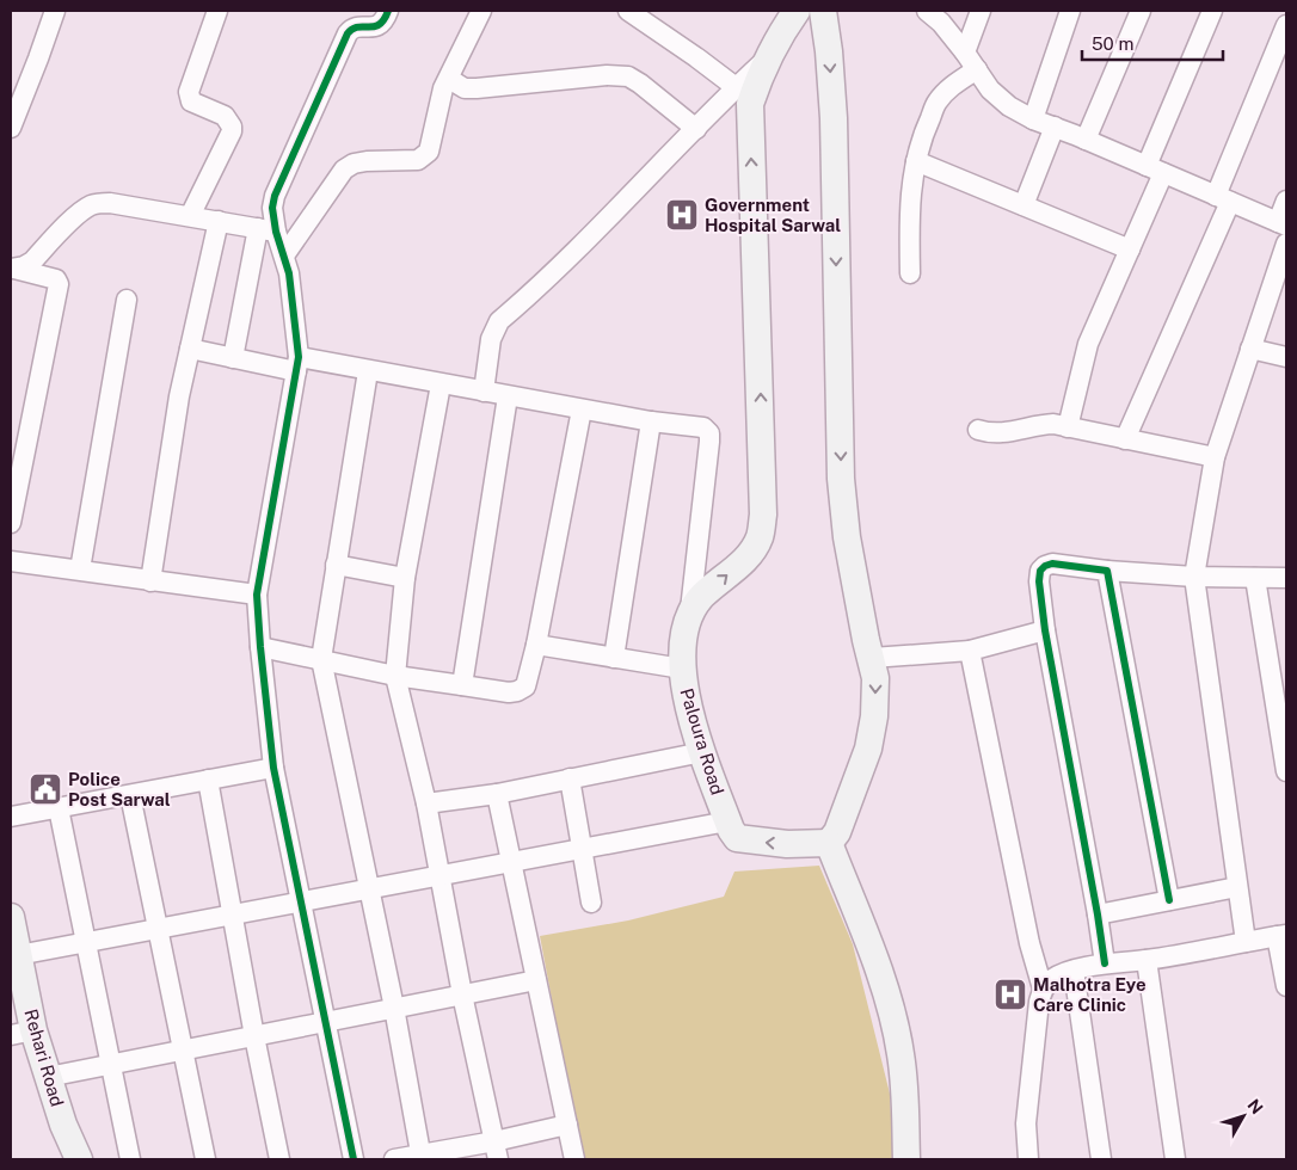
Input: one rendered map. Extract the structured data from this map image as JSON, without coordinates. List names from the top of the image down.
{
  "streets": {
    "main road": ["Paloura Road", "Rehari Road"]
  },
  "places": {
    "hospital": ["Government Hospital Sarwal", "Malhotra Eye Care Clinic"],
    "public building": ["Police Post Sarwal"]
  },
  "scale_bar": "50 m",
  "north": "top right"
}
